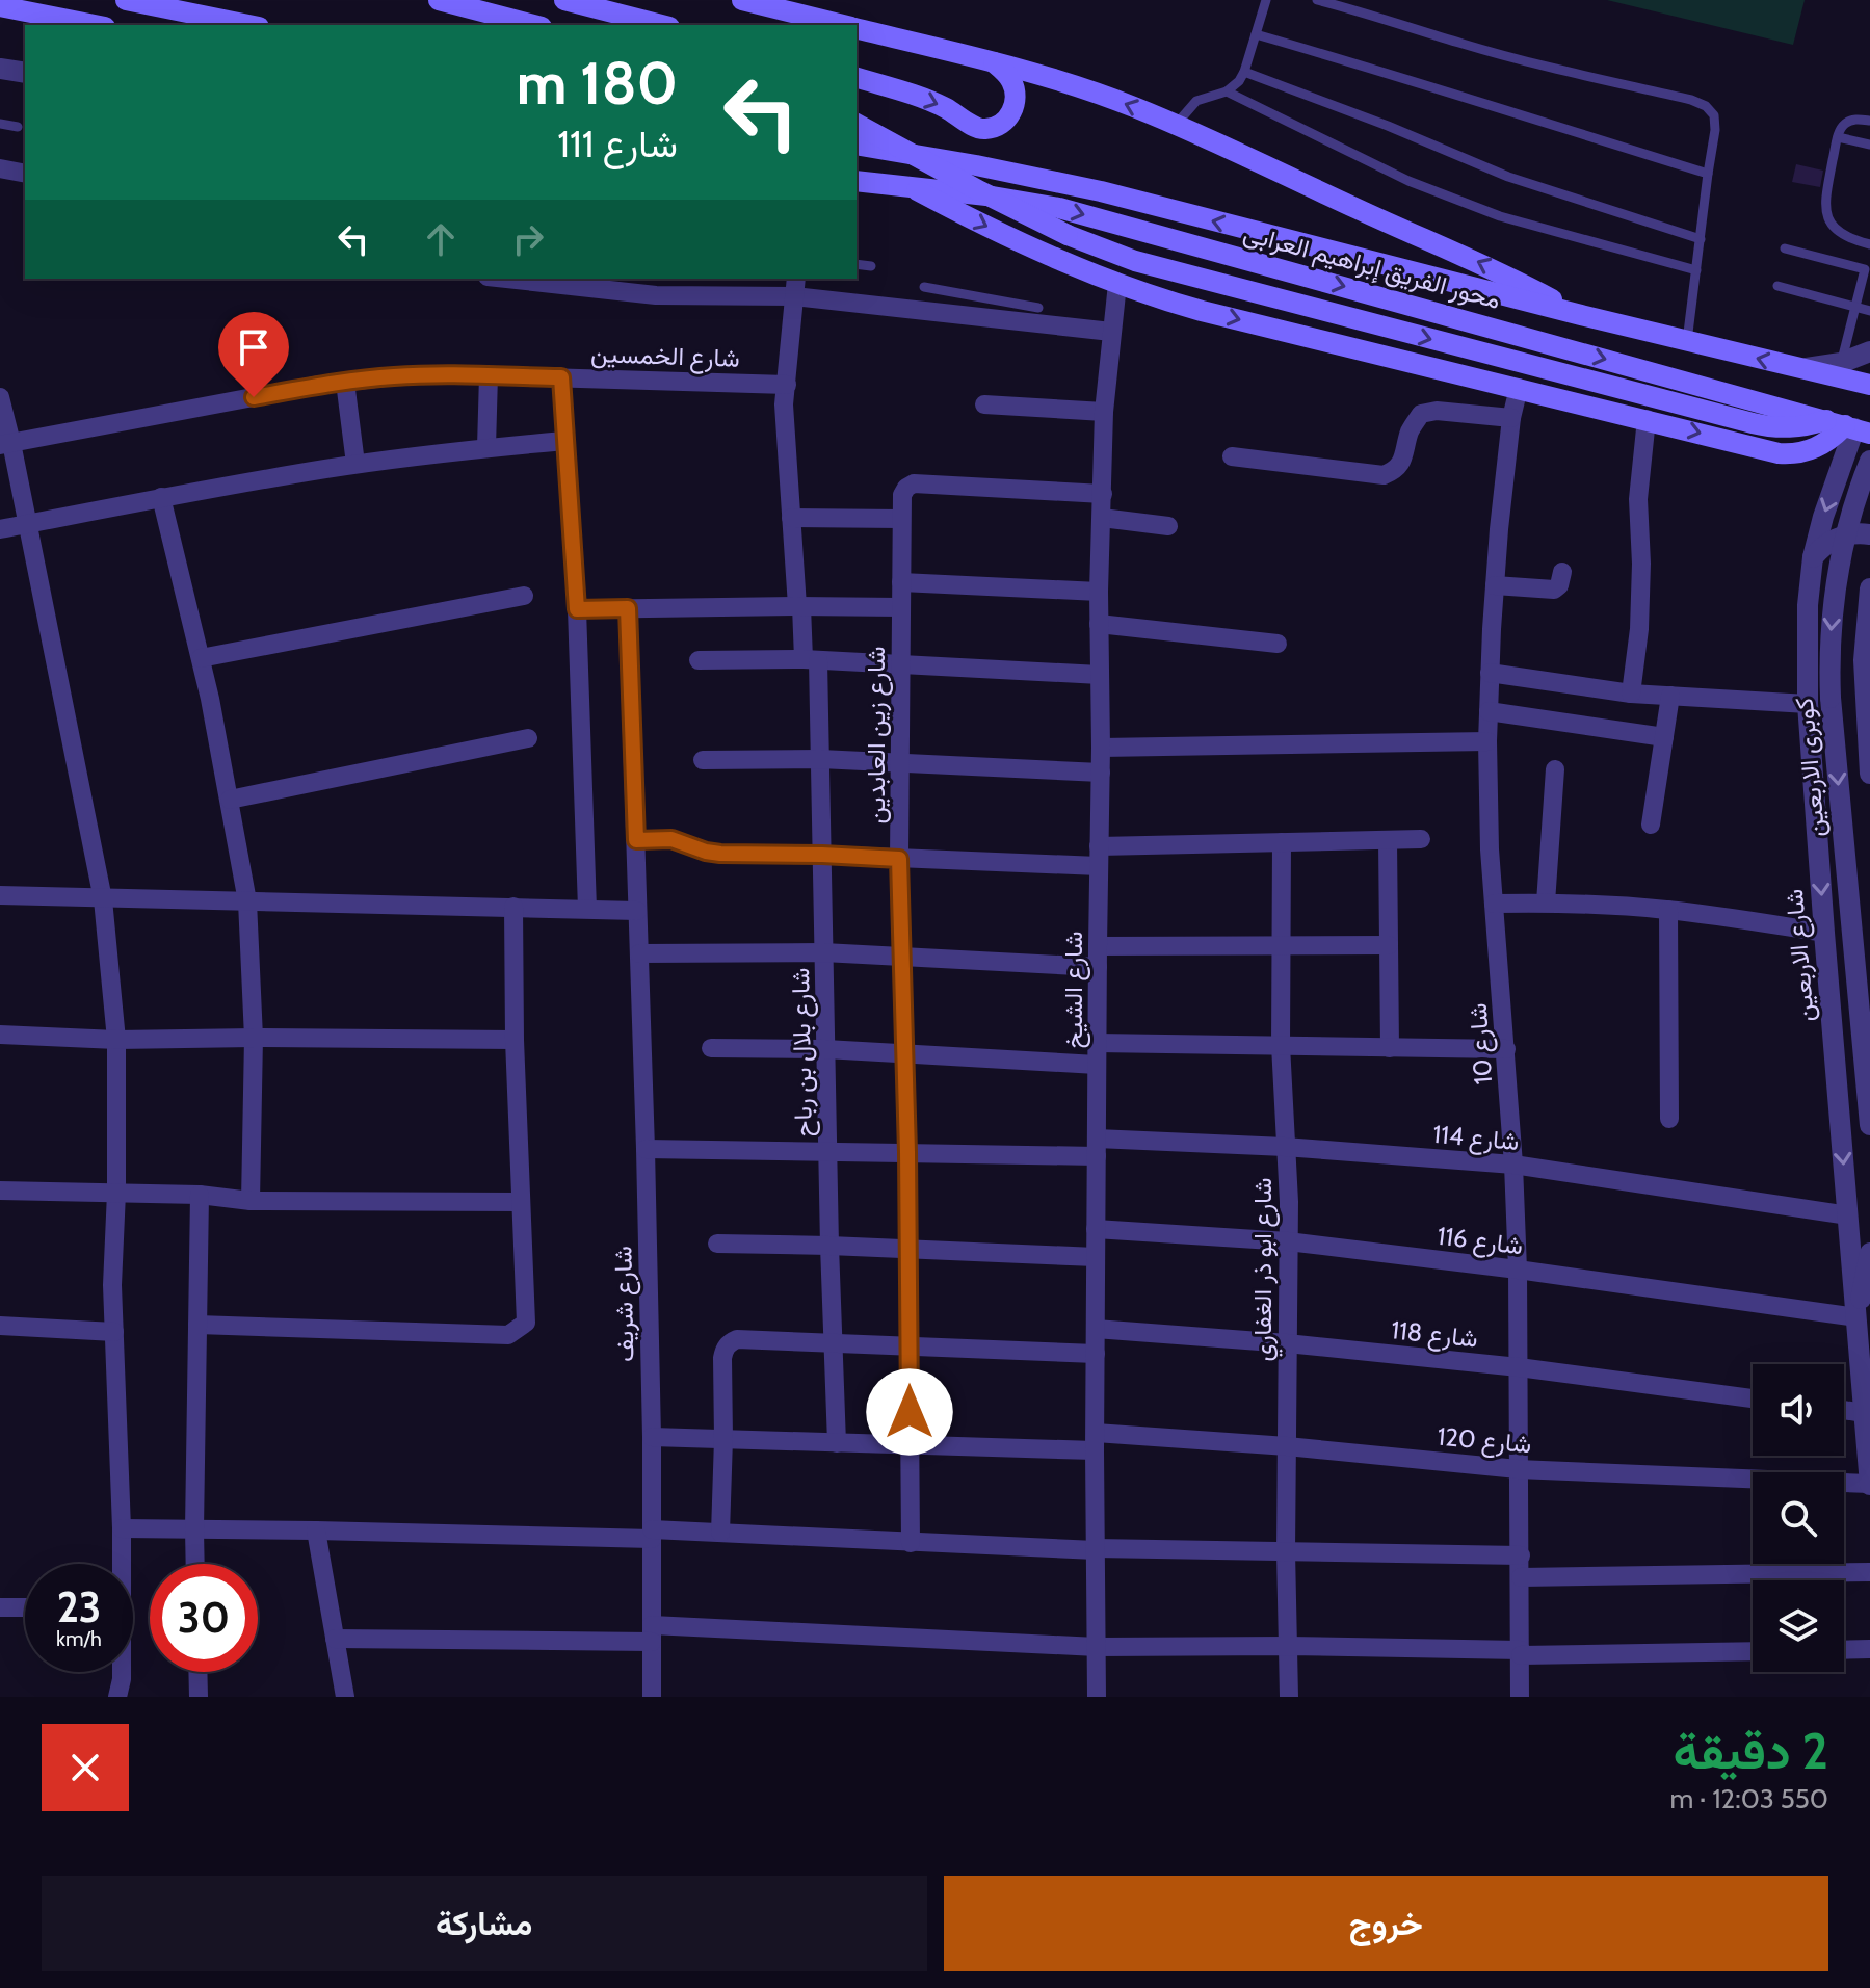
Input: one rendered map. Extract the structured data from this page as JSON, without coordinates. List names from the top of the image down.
{
  "streets": {
    "main road": ["محور الفريق إبراهيم العرابى"],
    "street": [
      "شارع الخمسين",
      "شارع زين العابدين",
      "كوبرى الاربعين",
      "شارع الاربعين",
      "شارع الشيخ",
      "شارع 10",
      "شارع بلال بن رباح",
      "شارع 114",
      "شارع 116",
      "شارع ابو ذر الغفاري",
      "شارع شريف",
      "شارع 118",
      "شارع 120"
    ]
  },
  "crossings": [
    ["محور الفريق إبراهيم العرابى", "شارع الاربعين"],
    ["شارع الخمسين", "شارع بلال بن رباح"],
    ["شارع زين العابدين", "شارع الشيخ"],
    ["شارع زين العابدين", "شارع 114"],
    ["شارع زين العابدين", "شارع 120"],
    ["شارع الاربعين", "شارع 114"],
    ["شارع الاربعين", "شارع 116"],
    ["شارع الاربعين", "شارع 120"],
    ["شارع الشيخ", "شارع 114"],
    ["شارع الشيخ", "شارع 116"],
    ["شارع الشيخ", "شارع 118"],
    ["شارع الشيخ", "شارع 120"],
    ["شارع 10", "شارع 114"],
    ["شارع 10", "شارع 116"],
    ["شارع 10", "شارع 118"],
    ["شارع 10", "شارع 120"],
    ["شارع بلال بن رباح", "شارع 114"],
    ["شارع بلال بن رباح", "شارع 120"],
    ["شارع 114", "شارع ابو ذر الغفاري"],
    ["شارع 114", "شارع شريف"],
    ["شارع 116", "شارع ابو ذر الغفاري"],
    ["شارع ابو ذر الغفاري", "شارع 118"],
    ["شارع ابو ذر الغفاري", "شارع 120"],
    ["شارع شريف", "شارع 120"]
  ],
  "page": {
    "turn": ["180 m", "شارع 111"],
    "speed": "23 km/h",
    "limit": "30",
    "heading": ["2 دقيقة", "550 m · 12:03"],
    "buttons": ["خروج", "مشاركة"]
  }
}
